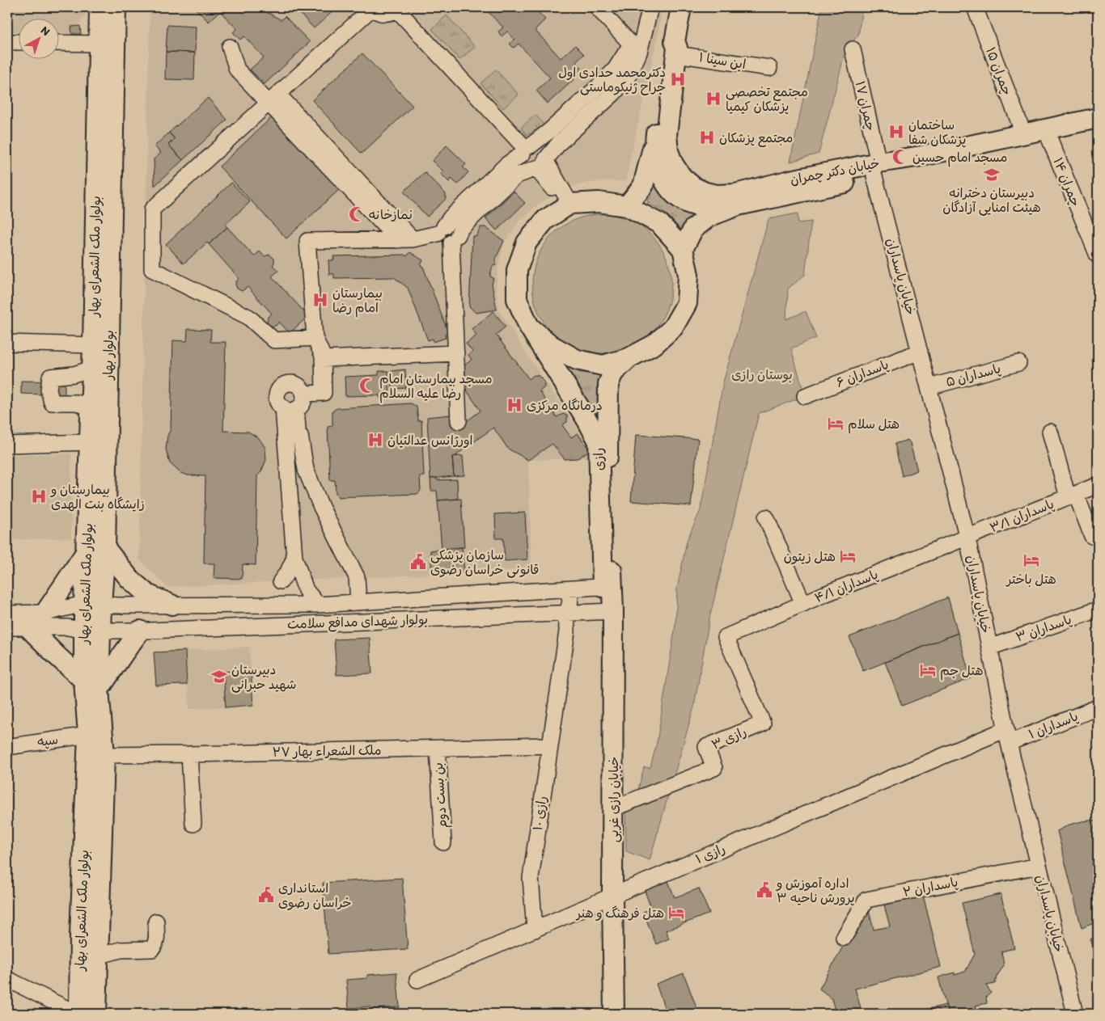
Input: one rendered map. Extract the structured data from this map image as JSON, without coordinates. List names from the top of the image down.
{
  "streets": {
    "main road": [
      "خیابان دکتر چمران",
      "بولوار ملک الشعرای بهار",
      "بولوار بهار",
      "رازی",
      "خیابان رازی غربی"
    ],
    "street": [
      "ابن سینا ۱",
      "چمران ۱۵",
      "چمران ۱۷",
      "چمران ۱۴",
      "خیابان پاسداران",
      "پاسداران ۶",
      "پاسداران ۵",
      "پاسداران ۳/۱",
      "پاسداران ۴/۱",
      "بولوار شهدای مدافع سلامت",
      "پاسداران ۳",
      "پاسداران ۱",
      "رازی ۳",
      "سپه",
      "ملک الشعراء بهار ۲۷",
      "بن بست دوم",
      "رازی ۱۰",
      "رازی ۱",
      "پاسداران ۲"
    ]
  },
  "crossings": [
    ["ابن سینا ۱", "خیابان دکتر چمران"],
    ["چمران ۱۵", "خیابان دکتر چمران"],
    ["چمران ۱۷", "خیابان دکتر چمران"],
    ["چمران ۱۷", "خیابان پاسداران"],
    ["خیابان دکتر چمران", "چمران ۱۴"],
    ["خیابان دکتر چمران", "خیابان پاسداران"],
    ["بولوار ملک الشعرای بهار", "بولوار بهار"],
    ["بولوار ملک الشعرای بهار", "بولوار شهدای مدافع سلامت"],
    ["بولوار ملک الشعرای بهار", "سپه"],
    ["بولوار ملک الشعرای بهار", "ملک الشعراء بهار ۲۷"],
    ["خیابان پاسداران", "پاسداران ۶"],
    ["خیابان پاسداران", "پاسداران ۵"],
    ["خیابان پاسداران", "پاسداران ۳/۱"],
    ["خیابان پاسداران", "پاسداران ۴/۱"],
    ["خیابان پاسداران", "پاسداران ۳"],
    ["خیابان پاسداران", "پاسداران ۱"],
    ["خیابان پاسداران", "پاسداران ۲"],
    ["بولوار بهار", "بولوار شهدای مدافع سلامت"],
    ["رازی", "بولوار شهدای مدافع سلامت"],
    ["رازی", "خیابان رازی غربی"],
    ["پاسداران ۳/۱", "پاسداران ۴/۱"],
    ["پاسداران ۴/۱", "رازی ۳"],
    ["بولوار شهدای مدافع سلامت", "خیابان رازی غربی"],
    ["بولوار شهدای مدافع سلامت", "رازی ۱۰"],
    ["پاسداران ۱", "رازی ۱"],
    ["رازی ۳", "خیابان رازی غربی"],
    ["ملک الشعراء بهار ۲۷", "بن بست دوم"],
    ["ملک الشعراء بهار ۲۷", "رازی ۱۰"],
    ["خیابان رازی غربی", "رازی ۱"]
  ],
  "parks": ["بوستان رازی"],
  "places": {
    "hospital": [
      "دکترمحمد حدادی اول جراح ژنیکوماستی",
      "مجتمع تخصصی پزشکان کیمیا",
      "ساختمان پزشکان شفا",
      "مجتمع پزشکان",
      "بیمارستان امام رضا",
      "درمانگاه مرکزی",
      "اورژانس عدالتیان",
      "بیمارستان و زایشگاه بنت الهدی"
    ],
    "mosque": ["مسجد امام حسین", "نمازخانه", "مسجد بیمارستان امام رضا علیه السلام"],
    "school or university": ["دبیرستان دخترانه هیئت امنایی آزادگان", "دبیرستان شهید حبرانی"],
    "hotel": [
      "هتل سلام",
      "هتل زیتون",
      "هتل باختر",
      "هتل جم",
      "هتل فرهنگ و هنر"
    ],
    "public building": ["سازمان پزشکی قانونی خراسان رضوی", "اداره آموزش و پرورش ناحیه ۳", "استانداری خراسان رضوی"]
  },
  "north": "top right"
}
